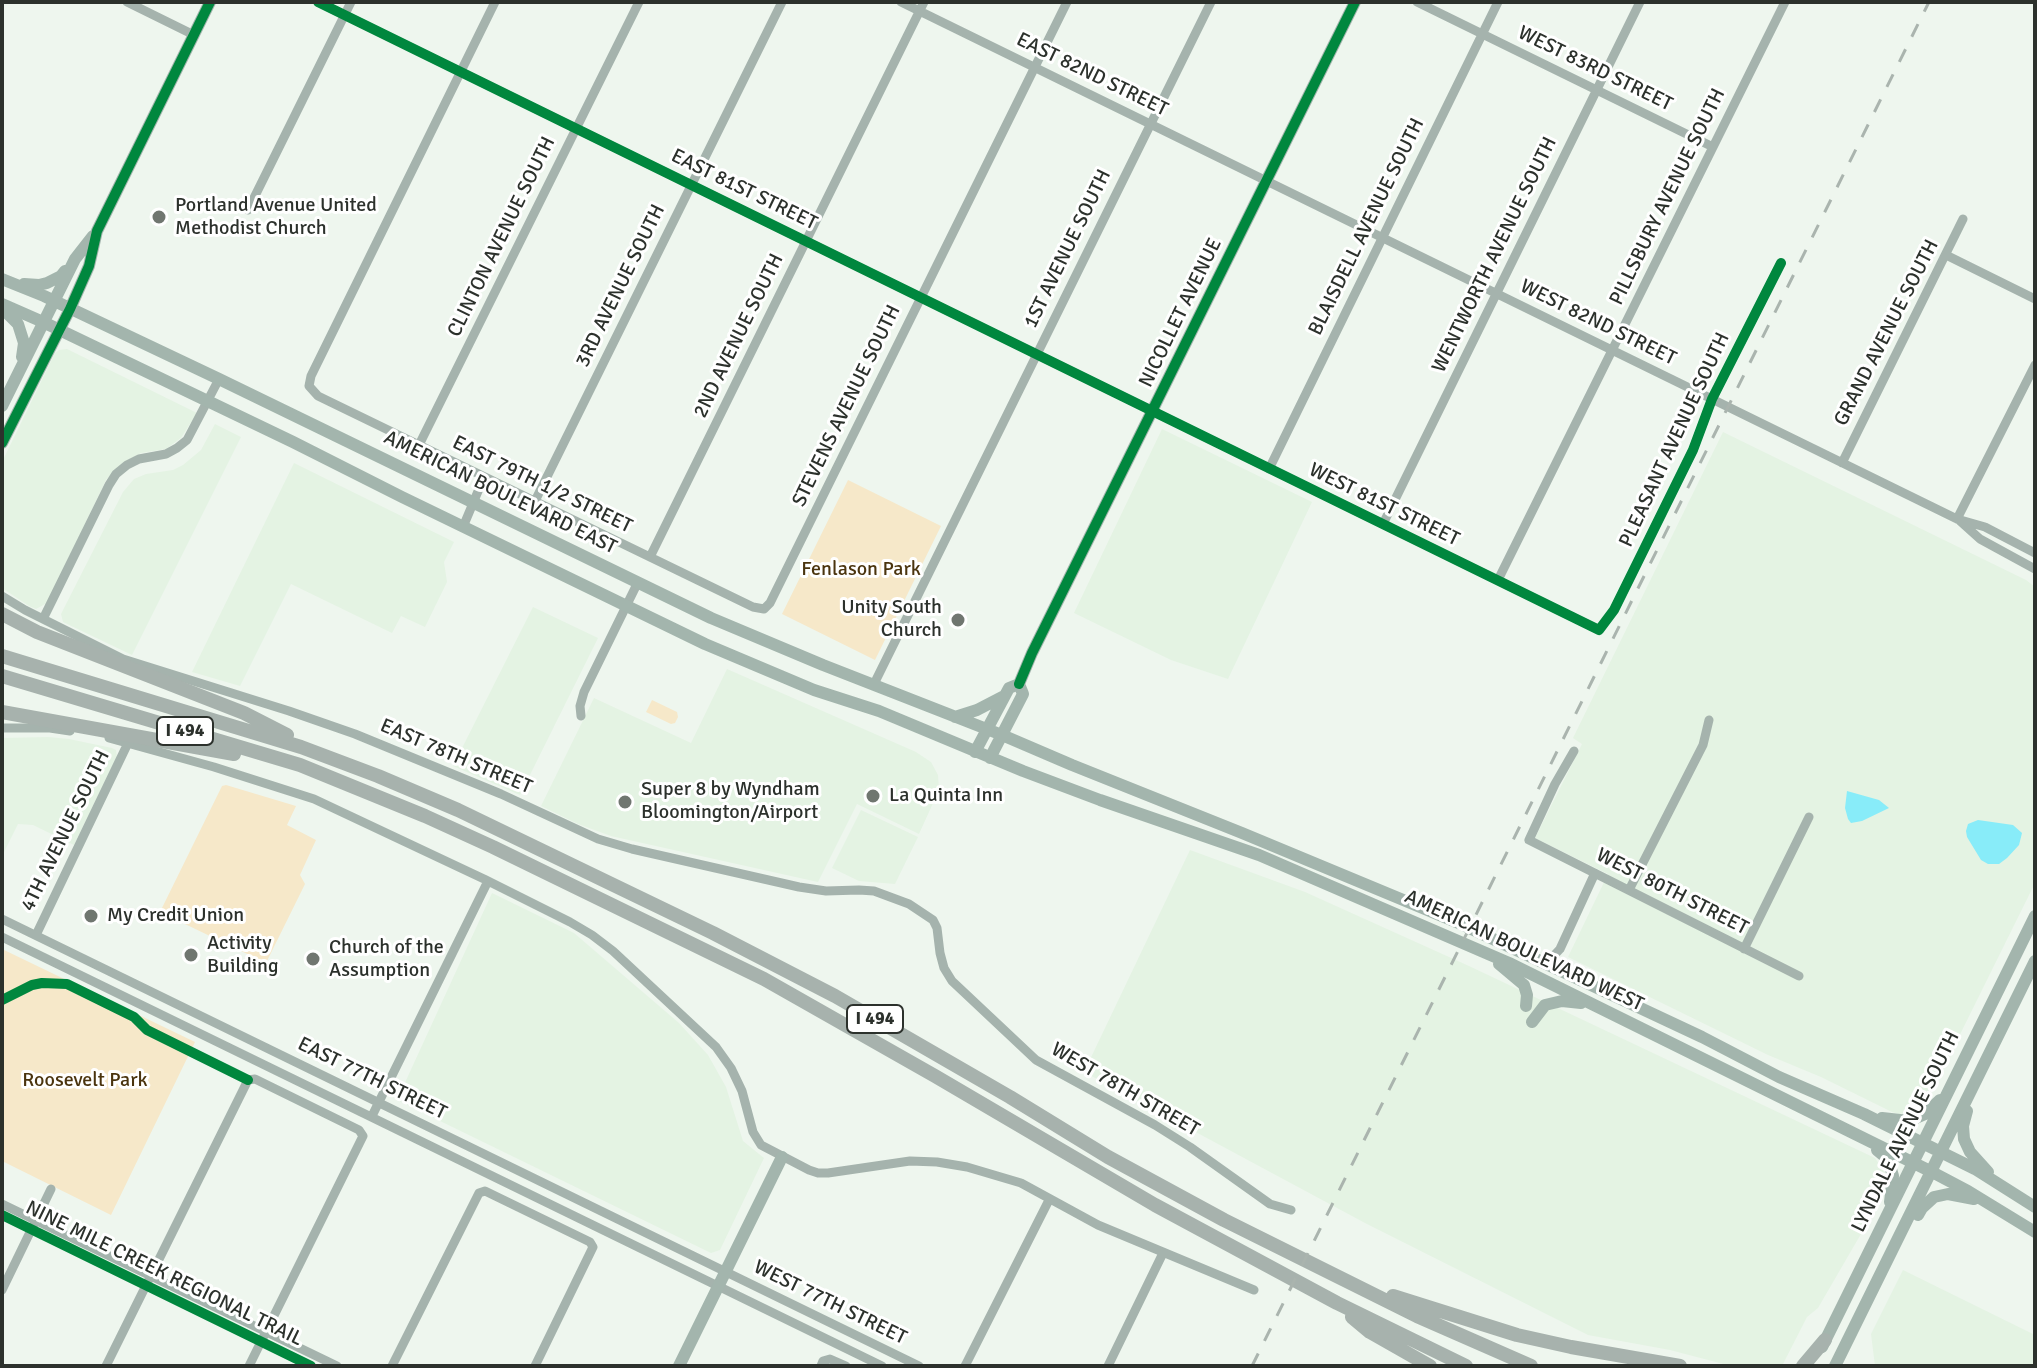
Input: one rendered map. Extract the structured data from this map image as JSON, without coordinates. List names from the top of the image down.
{
  "streets": {
    "highway": ["I 494"],
    "main road": [
      "NICOLLET AVENUE",
      "AMERICAN BOULEVARD EAST",
      "AMERICAN BOULEVARD WEST",
      "LYNDALE AVENUE SOUTH"
    ],
    "street": [
      "WEST 83RD STREET",
      "EAST 82ND STREET",
      "EAST 81ST STREET",
      "PILLSBURY AVENUE SOUTH",
      "BLAISDELL AVENUE SOUTH",
      "CLINTON AVENUE SOUTH",
      "1ST AVENUE SOUTH",
      "WENTWORTH AVENUE SOUTH",
      "3RD AVENUE SOUTH",
      "WEST 82ND STREET",
      "GRAND AVENUE SOUTH",
      "2ND AVENUE SOUTH",
      "STEVENS AVENUE SOUTH",
      "PLEASANT AVENUE SOUTH",
      "EAST 79TH 1/2 STREET",
      "WEST 81ST STREET",
      "EAST 78TH STREET",
      "4TH AVENUE SOUTH",
      "WEST 80TH STREET",
      "EAST 77TH STREET",
      "WEST 78TH STREET",
      "WEST 77TH STREET"
    ],
    "cycle path": ["NINE MILE CREEK REGIONAL TRAIL"]
  },
  "crossings": [
    ["WEST 83RD STREET", "PILLSBURY AVENUE SOUTH"],
    ["WEST 83RD STREET", "BLAISDELL AVENUE SOUTH"],
    ["WEST 83RD STREET", "WENTWORTH AVENUE SOUTH"],
    ["EAST 82ND STREET", "1ST AVENUE SOUTH"],
    ["EAST 82ND STREET", "NICOLLET AVENUE"],
    ["EAST 82ND STREET", "WEST 82ND STREET"],
    ["EAST 82ND STREET", "2ND AVENUE SOUTH"],
    ["EAST 82ND STREET", "STEVENS AVENUE SOUTH"],
    ["EAST 81ST STREET", "CLINTON AVENUE SOUTH"],
    ["EAST 81ST STREET", "1ST AVENUE SOUTH"],
    ["EAST 81ST STREET", "3RD AVENUE SOUTH"],
    ["EAST 81ST STREET", "NICOLLET AVENUE"],
    ["EAST 81ST STREET", "2ND AVENUE SOUTH"],
    ["EAST 81ST STREET", "STEVENS AVENUE SOUTH"],
    ["EAST 81ST STREET", "EAST 79TH 1/2 STREET"],
    ["EAST 81ST STREET", "WEST 81ST STREET"],
    ["PILLSBURY AVENUE SOUTH", "WEST 82ND STREET"],
    ["PILLSBURY AVENUE SOUTH", "WEST 81ST STREET"],
    ["BLAISDELL AVENUE SOUTH", "WEST 82ND STREET"],
    ["BLAISDELL AVENUE SOUTH", "WEST 81ST STREET"],
    ["CLINTON AVENUE SOUTH", "EAST 79TH 1/2 STREET"],
    ["1ST AVENUE SOUTH", "AMERICAN BOULEVARD EAST"],
    ["WENTWORTH AVENUE SOUTH", "WEST 82ND STREET"],
    ["WENTWORTH AVENUE SOUTH", "WEST 81ST STREET"],
    ["3RD AVENUE SOUTH", "EAST 79TH 1/2 STREET"],
    ["NICOLLET AVENUE", "WEST 82ND STREET"],
    ["NICOLLET AVENUE", "AMERICAN BOULEVARD EAST"],
    ["NICOLLET AVENUE", "WEST 81ST STREET"],
    ["NICOLLET AVENUE", "AMERICAN BOULEVARD WEST"],
    ["WEST 82ND STREET", "GRAND AVENUE SOUTH"],
    ["WEST 82ND STREET", "PLEASANT AVENUE SOUTH"],
    ["2ND AVENUE SOUTH", "EAST 79TH 1/2 STREET"],
    ["STEVENS AVENUE SOUTH", "EAST 79TH 1/2 STREET"],
    ["PLEASANT AVENUE SOUTH", "WEST 81ST STREET"],
    ["AMERICAN BOULEVARD EAST", "AMERICAN BOULEVARD WEST"],
    ["EAST 78TH STREET", "WEST 78TH STREET"],
    ["4TH AVENUE SOUTH", "EAST 77TH STREET"],
    ["AMERICAN BOULEVARD WEST", "LYNDALE AVENUE SOUTH"],
    ["EAST 77TH STREET", "WEST 77TH STREET"]
  ],
  "parks": ["Fenlason Park", "Roosevelt Park"],
  "places": [
    "Portland Avenue United Methodist Church",
    "Unity South Church",
    "La Quinta Inn",
    "Super 8 by Wyndham Bloomington/Airport",
    "My Credit Union",
    "Activity Building",
    "Church of the Assumption"
  ]
}
